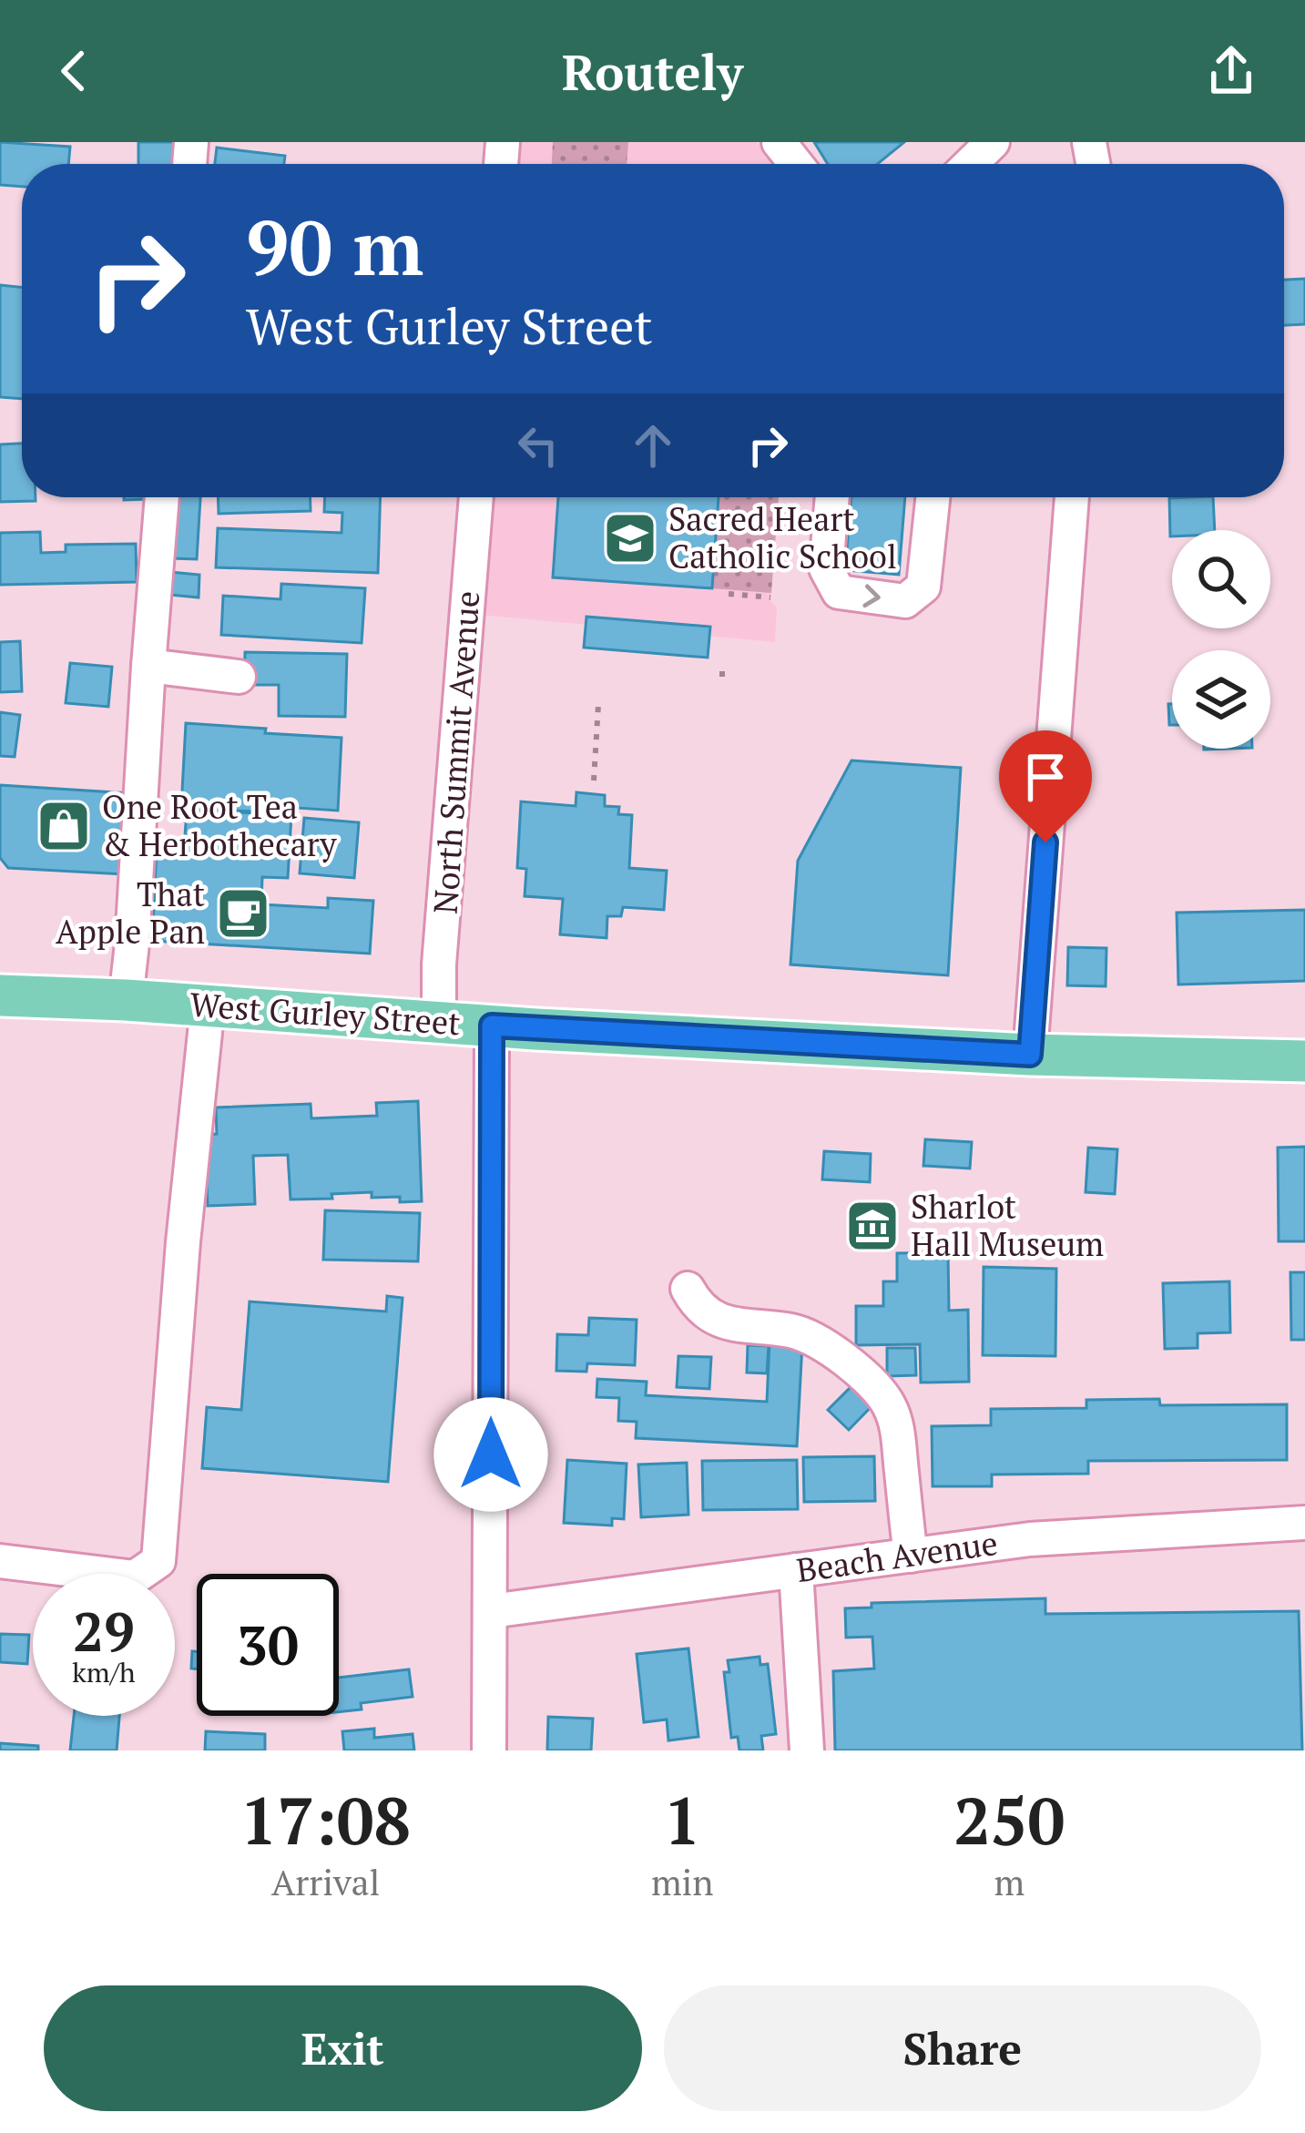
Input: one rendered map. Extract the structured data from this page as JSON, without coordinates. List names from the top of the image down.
{
  "streets": {
    "main road": ["West Gurley Street"],
    "street": ["North Summit Avenue", "Beach Avenue"]
  },
  "crossings": [
    ["North Summit Avenue", "West Gurley Street"]
  ],
  "places": {
    "school or university": ["Sacred Heart Catholic School"],
    "shop": ["One Root Tea & Herbothecary"],
    "cafe": ["That Apple Pan"],
    "museum": ["Sharlot Hall Museum"]
  },
  "page": {
    "header": "Routely",
    "turn": ["90 m", "West Gurley Street"],
    "speed": "29 km/h",
    "limit": "30",
    "eta": [
      "17:08",
      "Arrival",
      "1",
      "min",
      "250",
      "m"
    ],
    "buttons": ["Exit", "Share"]
  }
}
